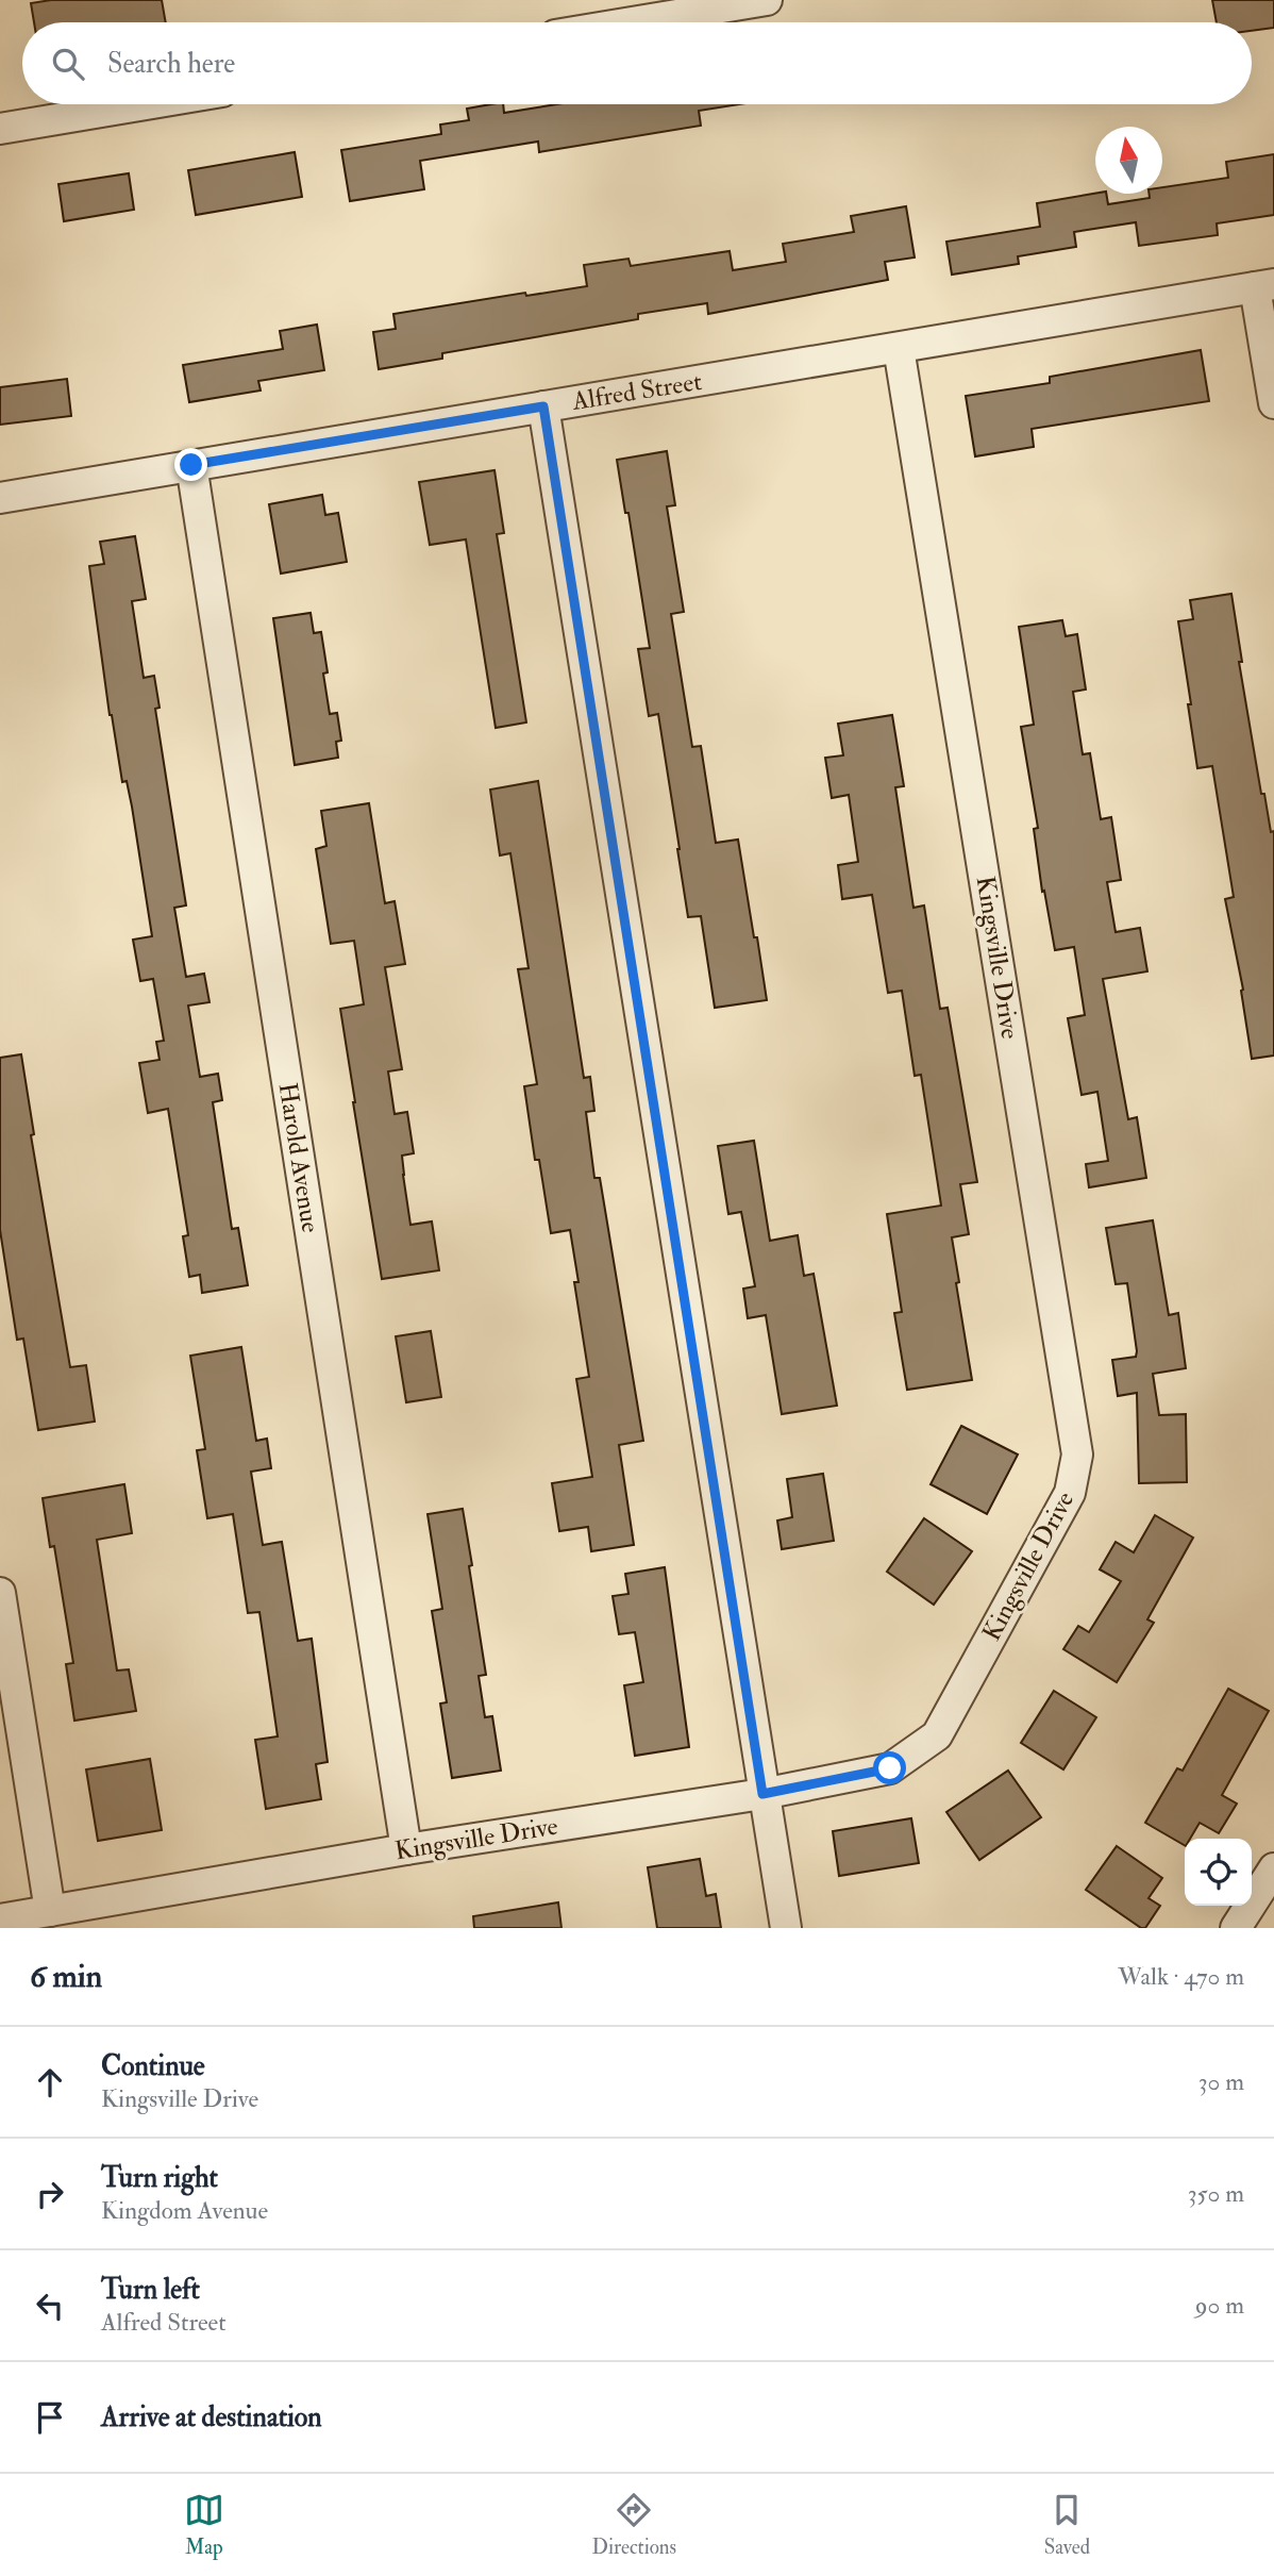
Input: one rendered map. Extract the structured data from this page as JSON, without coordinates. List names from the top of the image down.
{
  "streets": {
    "street": ["Alfred Street", "Kingsville Drive", "Harold Avenue"]
  },
  "crossings": [
    ["Alfred Street", "Kingsville Drive"],
    ["Alfred Street", "Harold Avenue"],
    ["Kingsville Drive", "Harold Avenue"]
  ],
  "north": "top",
  "page": {
    "search": "Search here",
    "heading": ["6 min", "Walk · 470 m"],
    "list": [
      ["Continue", "Kingsville Drive", "30 m"],
      ["Turn right", "Kingdom Avenue", "350 m"],
      ["Turn left", "Alfred Street", "90 m"],
      "Arrive at destination"
    ],
    "nav": ["Map", "Directions", "Saved"]
  }
}
